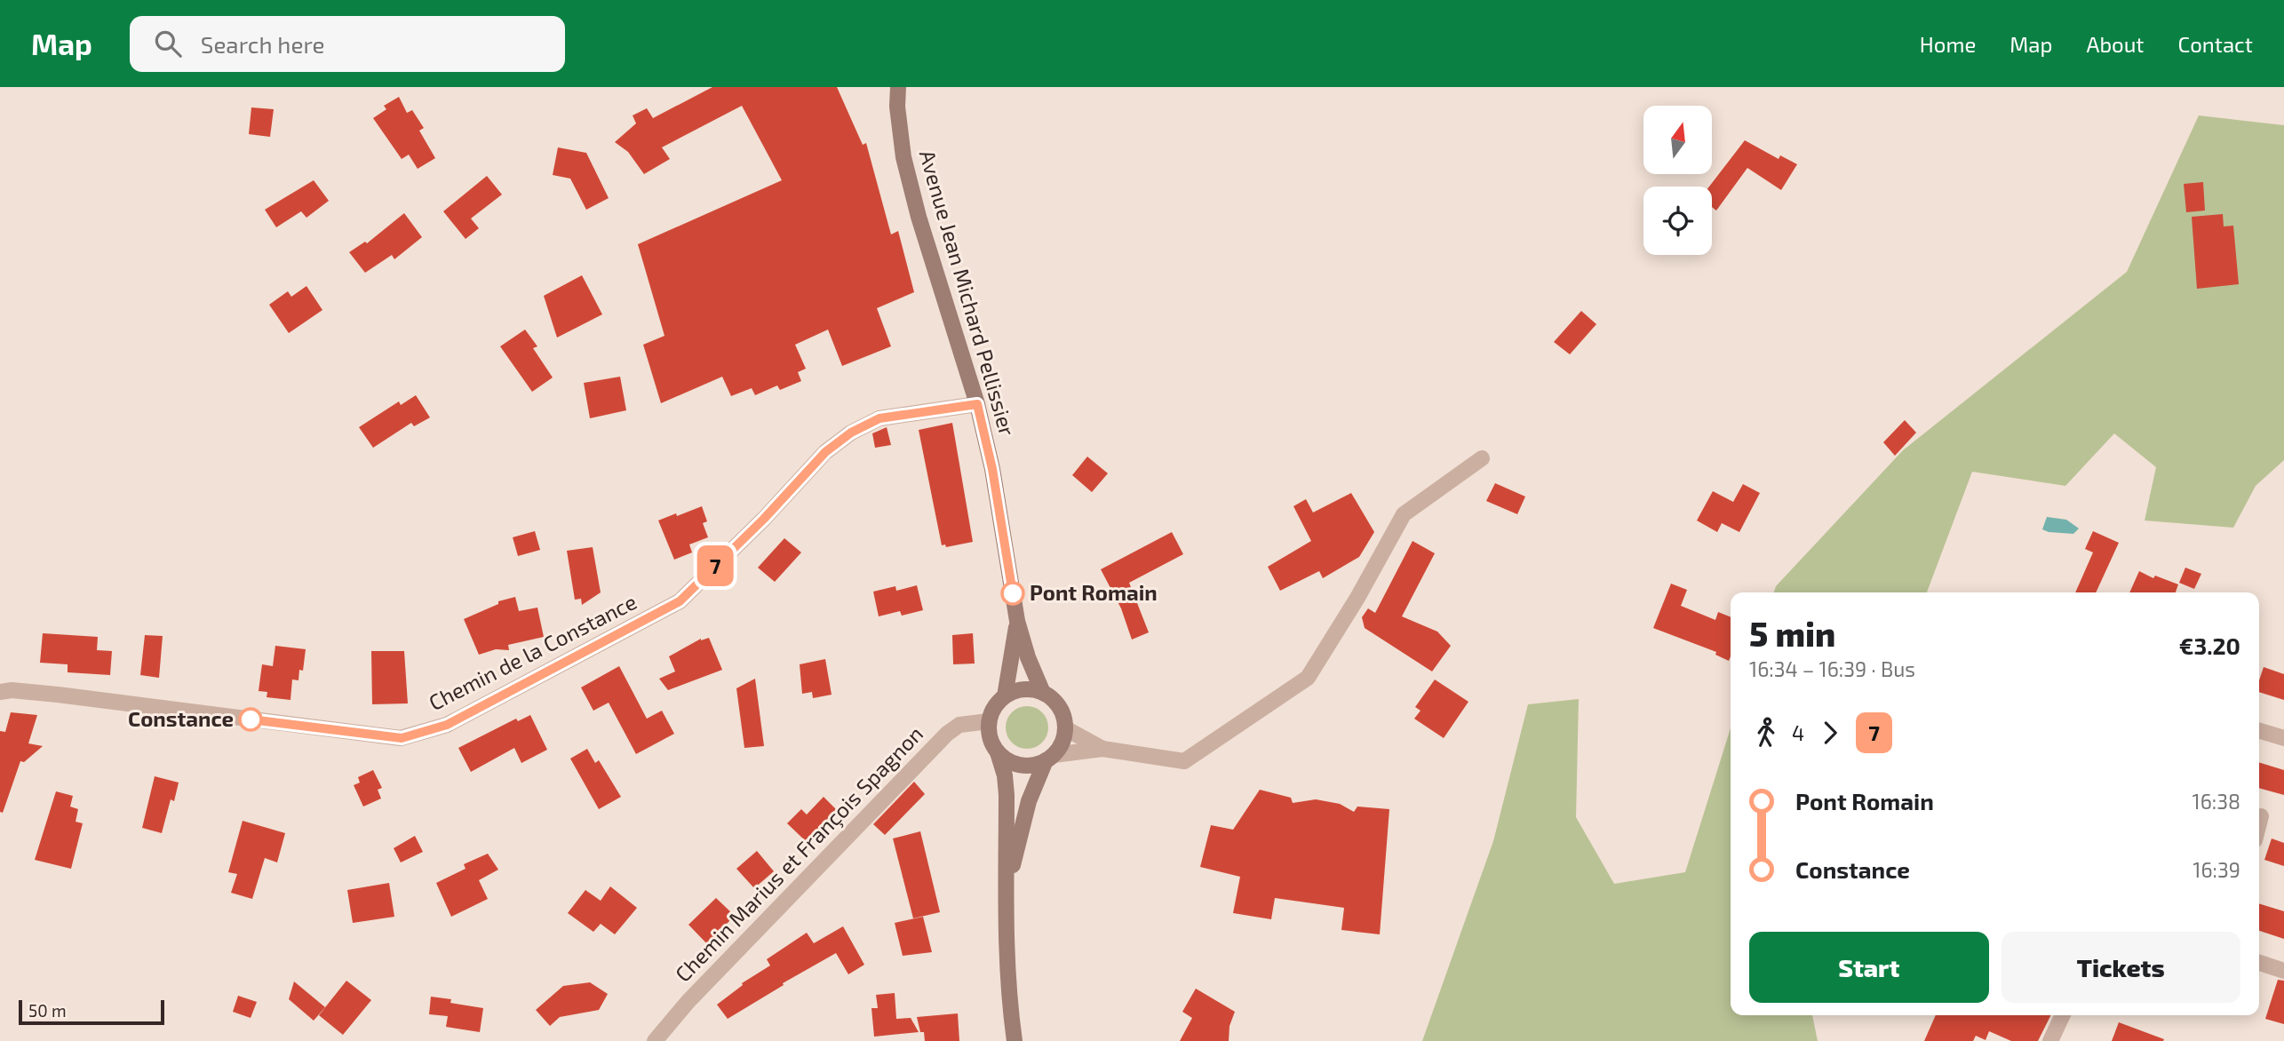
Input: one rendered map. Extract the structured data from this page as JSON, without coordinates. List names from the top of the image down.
{
  "streets": {
    "street": ["Avenue Jean Michard Pellissier", "Chemin de la Constance", "Chemin Marius et François Spagnon"]
  },
  "crossings": [
    ["Avenue Jean Michard Pellissier", "Chemin de la Constance"],
    ["Avenue Jean Michard Pellissier", "Chemin Marius et François Spagnon"]
  ],
  "places": ["Pont Romain", "Constance"],
  "lines": ["bus line 7"],
  "scale_bar": "50 m",
  "north": "top",
  "page": {
    "header": "Map",
    "search": "Search here",
    "nav": [
      "Home",
      "Map",
      "About",
      "Contact"
    ],
    "on_map": "7",
    "heading": ["5 min", "16:34 – 16:39 · Bus", "€3.20"],
    "legs": ["4", "7"],
    "list": [
      {
        "name": "Pont Romain",
        "value": "16:38"
      },
      {
        "name": "Constance",
        "value": "16:39"
      }
    ],
    "buttons": ["Start", "Tickets"],
    "scale": "50 m"
  }
}
